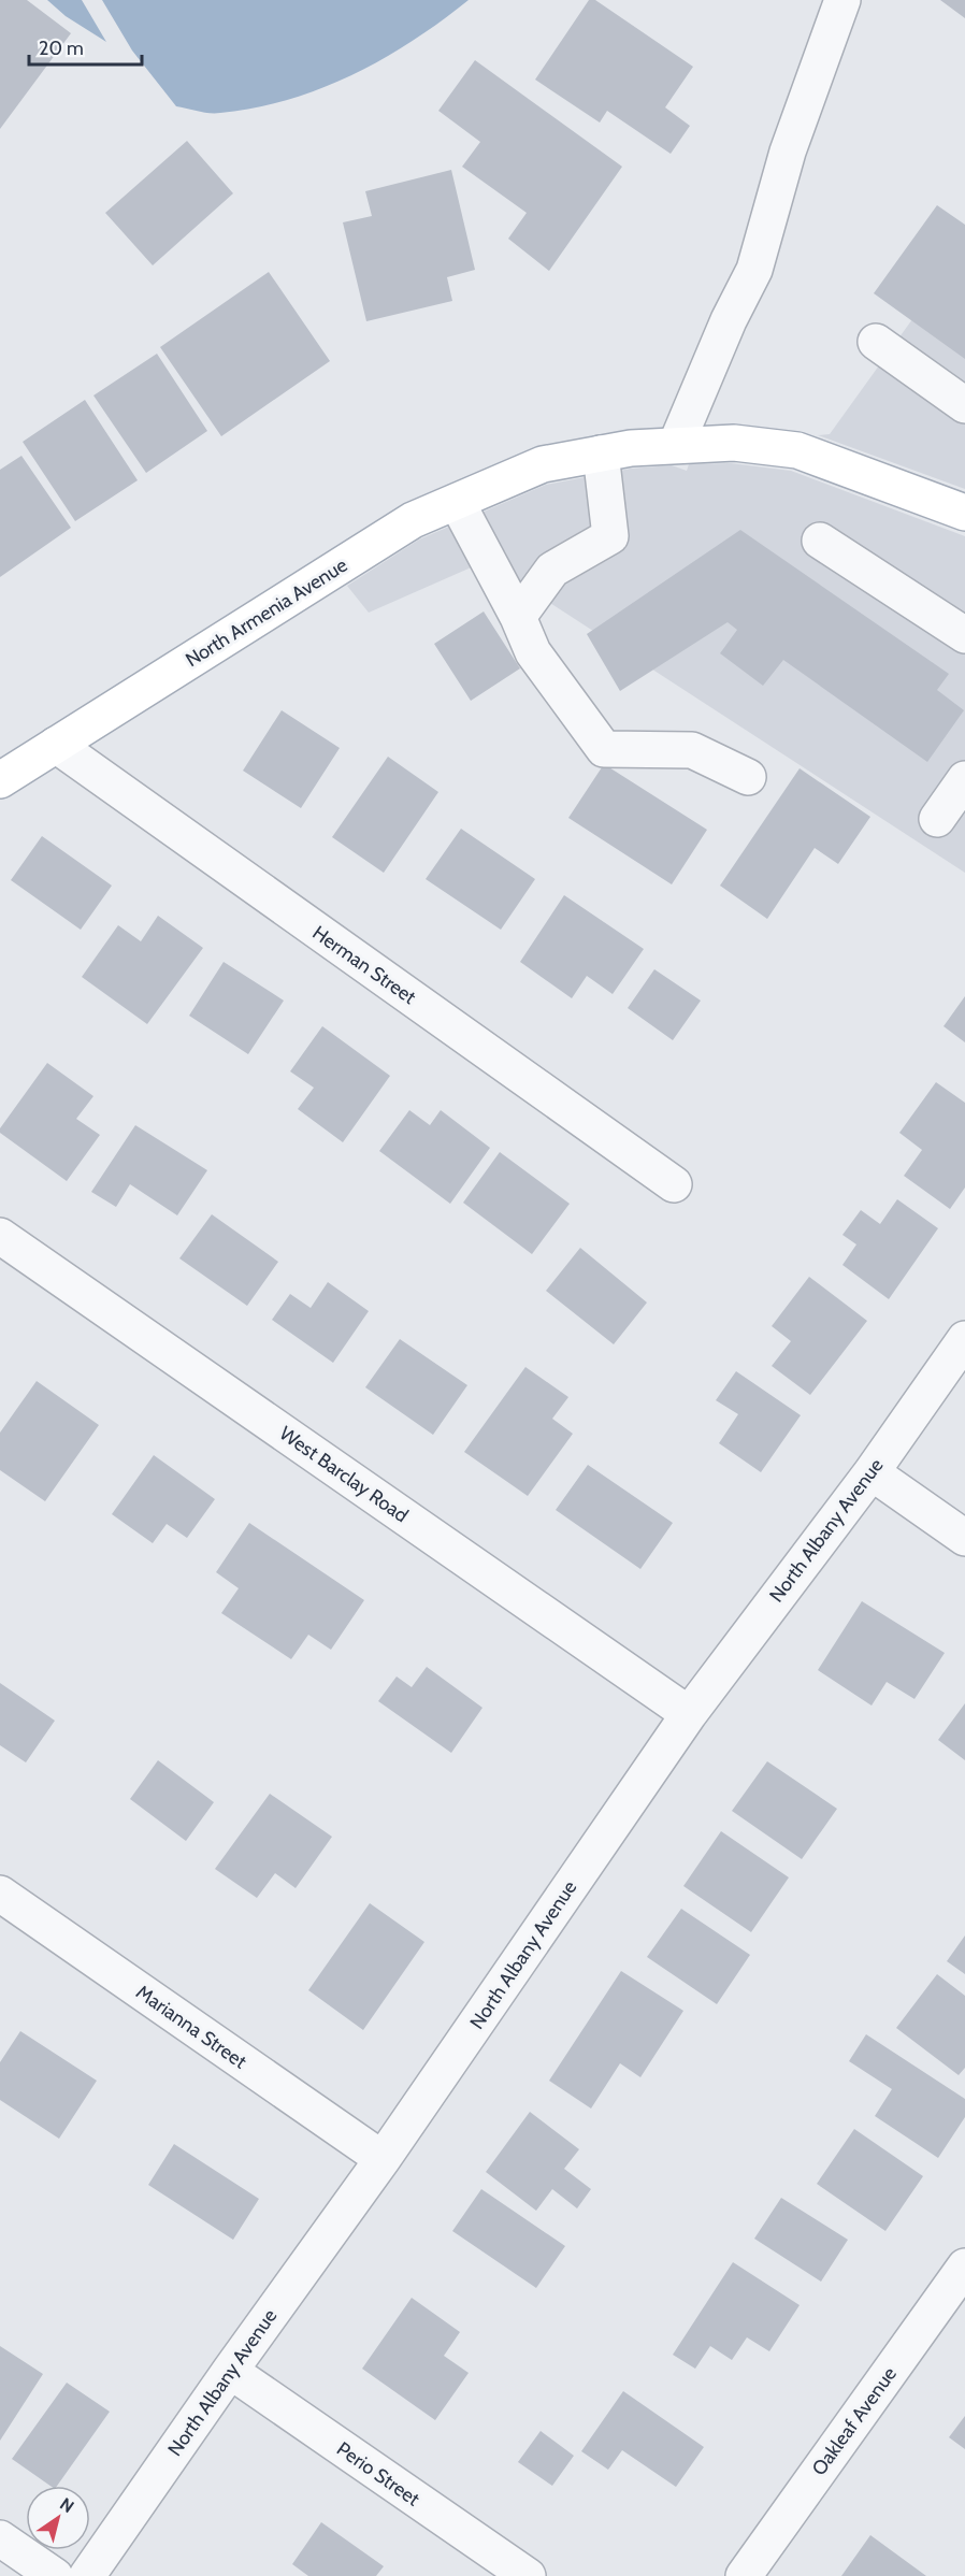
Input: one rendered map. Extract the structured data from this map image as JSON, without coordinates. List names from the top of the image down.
{
  "streets": {
    "main road": ["North Armenia Avenue"],
    "street": [
      "Herman Street",
      "West Barclay Road",
      "North Albany Avenue",
      "Marianna Street",
      "Oakleaf Avenue",
      "Perio Street"
    ]
  },
  "crossings": [
    ["North Armenia Avenue", "Herman Street"],
    ["West Barclay Road", "North Albany Avenue"],
    ["North Albany Avenue", "Marianna Street"],
    ["North Albany Avenue", "Perio Street"]
  ],
  "scale_bar": "20 m",
  "north": "top right"
}
